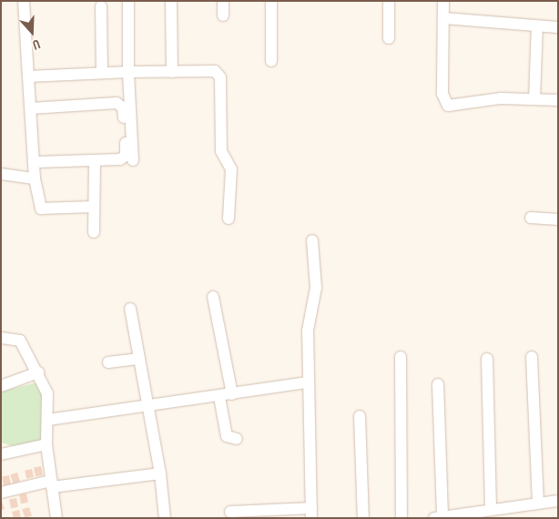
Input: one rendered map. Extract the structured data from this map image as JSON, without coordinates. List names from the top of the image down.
{
  "north": "bottom"
}
